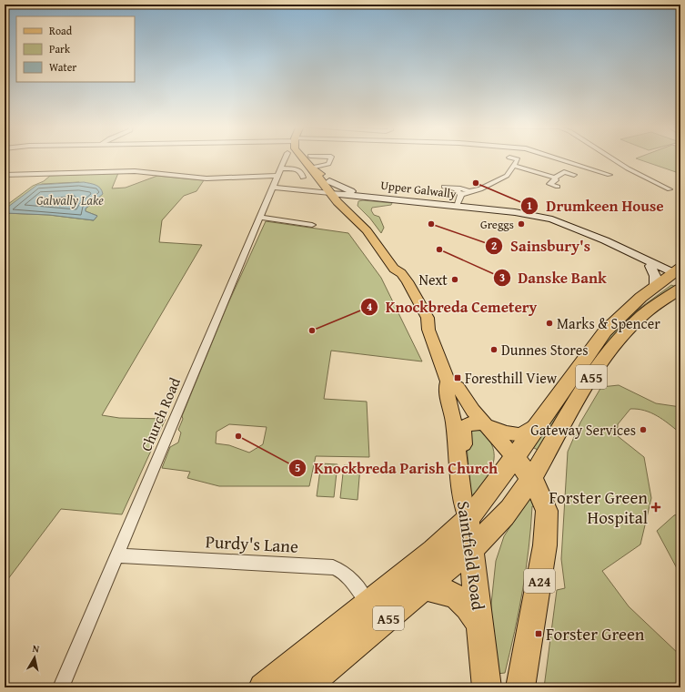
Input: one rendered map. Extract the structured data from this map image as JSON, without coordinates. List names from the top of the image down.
{
  "streets": {
    "highway": ["A55", "Saintfield Road", "A24"],
    "street": ["Upper Galwally", "Church Road", "Purdy's Lane"]
  },
  "crossings": [
    ["Upper Galwally", "A55"],
    ["Upper Galwally", "Saintfield Road"],
    ["A55", "Purdy's Lane"],
    ["A55", "Saintfield Road"],
    ["A55", "A24"],
    ["Church Road", "Purdy's Lane"],
    ["Saintfield Road", "A24"]
  ],
  "water": ["Galwally Lake"],
  "places": {
    "other": [
      "Drumkeen House",
      "Sainsbury's",
      "Greggs",
      "Danske Bank",
      "Next",
      "Marks & Spencer",
      "Knockbreda Cemetery",
      "Dunnes Stores",
      "Gateway Services",
      "Knockbreda Parish Church"
    ],
    "transit": ["Foresthill View", "Forster Green"],
    "health": ["Forster Green Hospital"]
  },
  "legend": ["Road", "Park", "Water"],
  "north": "top"
}
